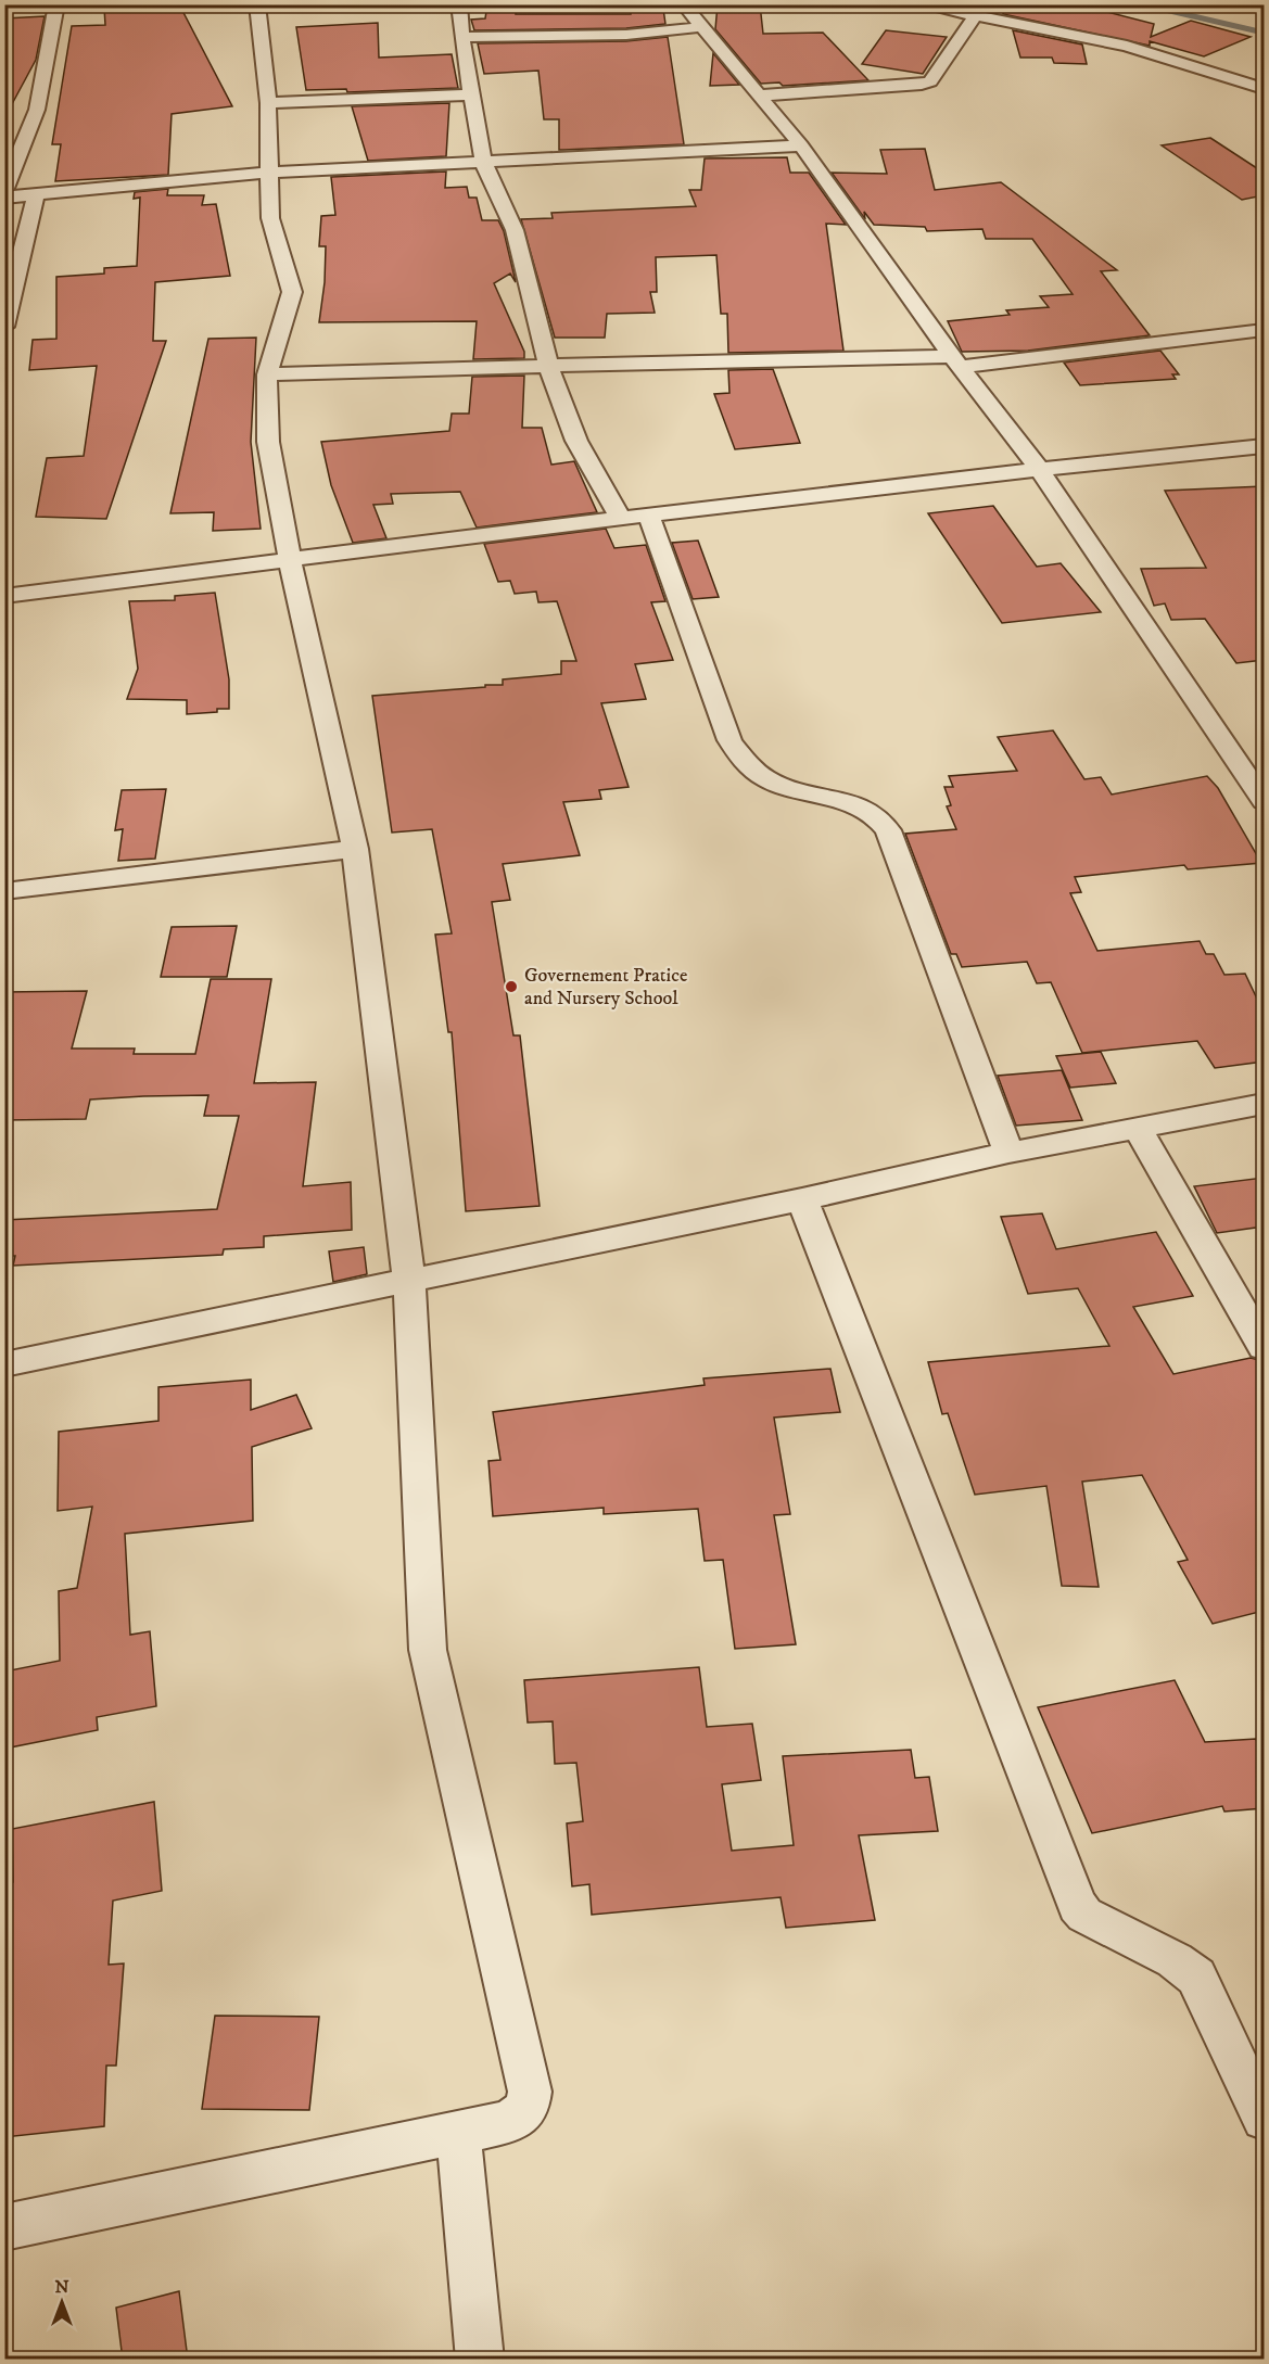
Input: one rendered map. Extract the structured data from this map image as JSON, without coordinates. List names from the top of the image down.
{
  "places": ["Governement Pratice and Nursery School"],
  "north": "top"
}
